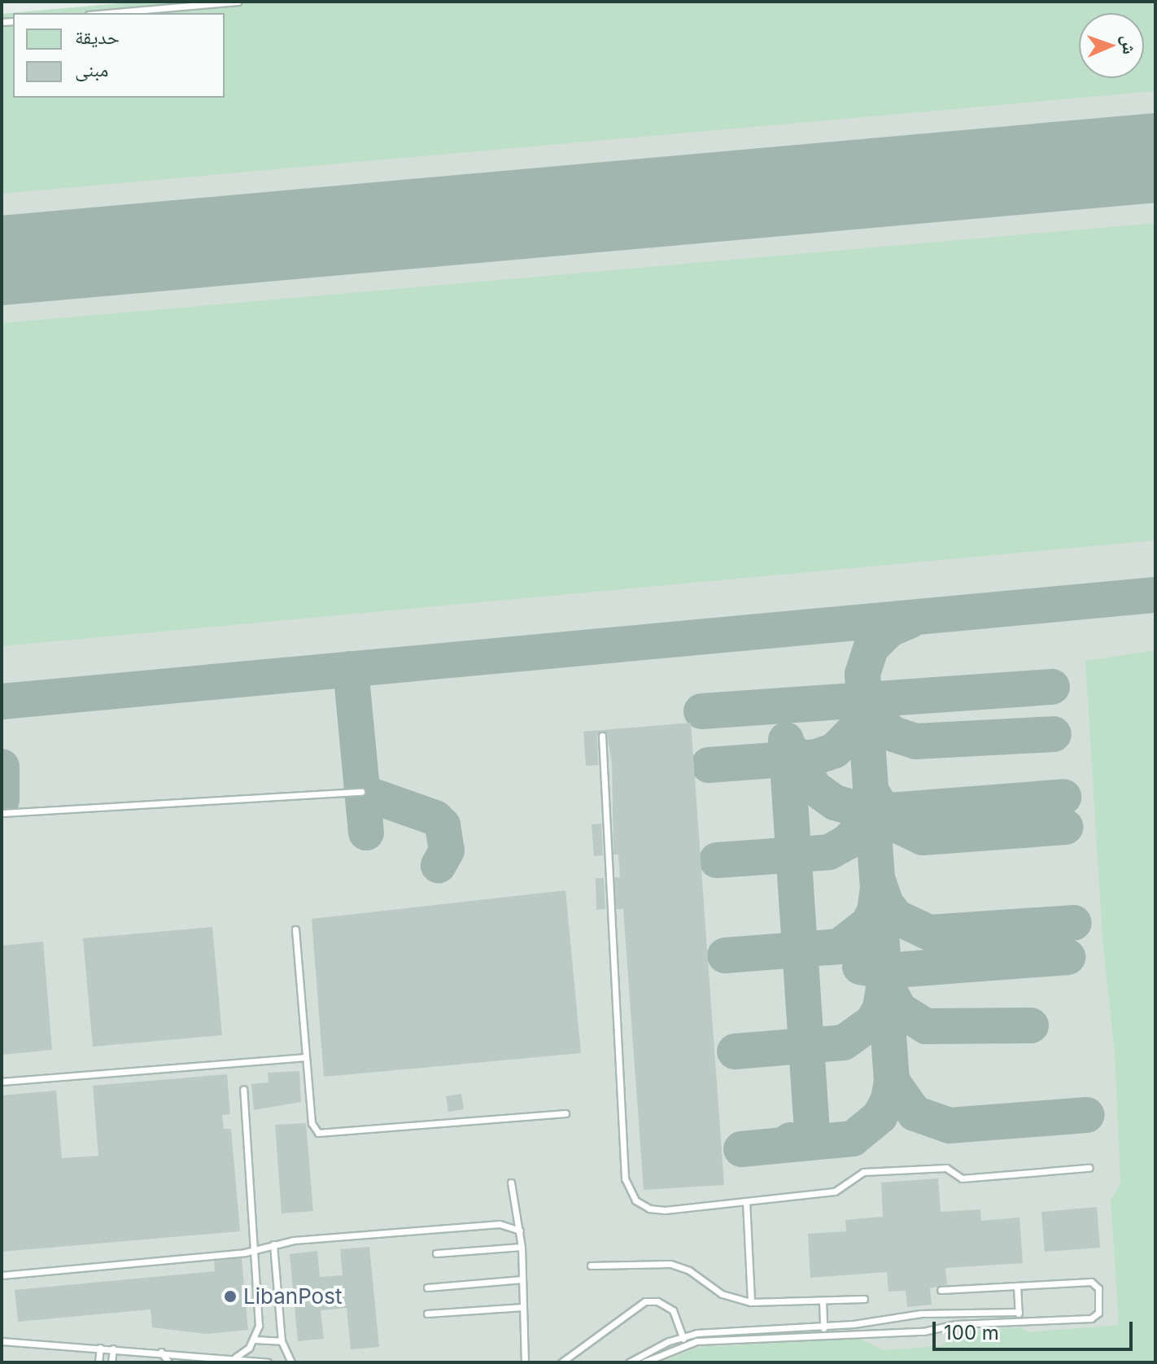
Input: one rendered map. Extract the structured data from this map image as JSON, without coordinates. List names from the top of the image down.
{
  "places": ["LibanPost"],
  "legend": ["حديقة", "مبنى"],
  "scale_bar": "100 m",
  "north": "right"
}
